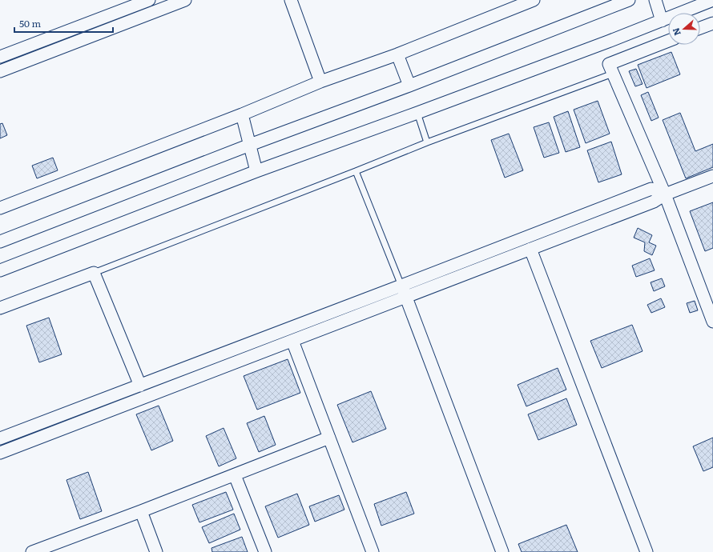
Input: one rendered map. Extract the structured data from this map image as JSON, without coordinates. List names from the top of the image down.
{
  "scale_bar": "50 m",
  "north": "left"
}
